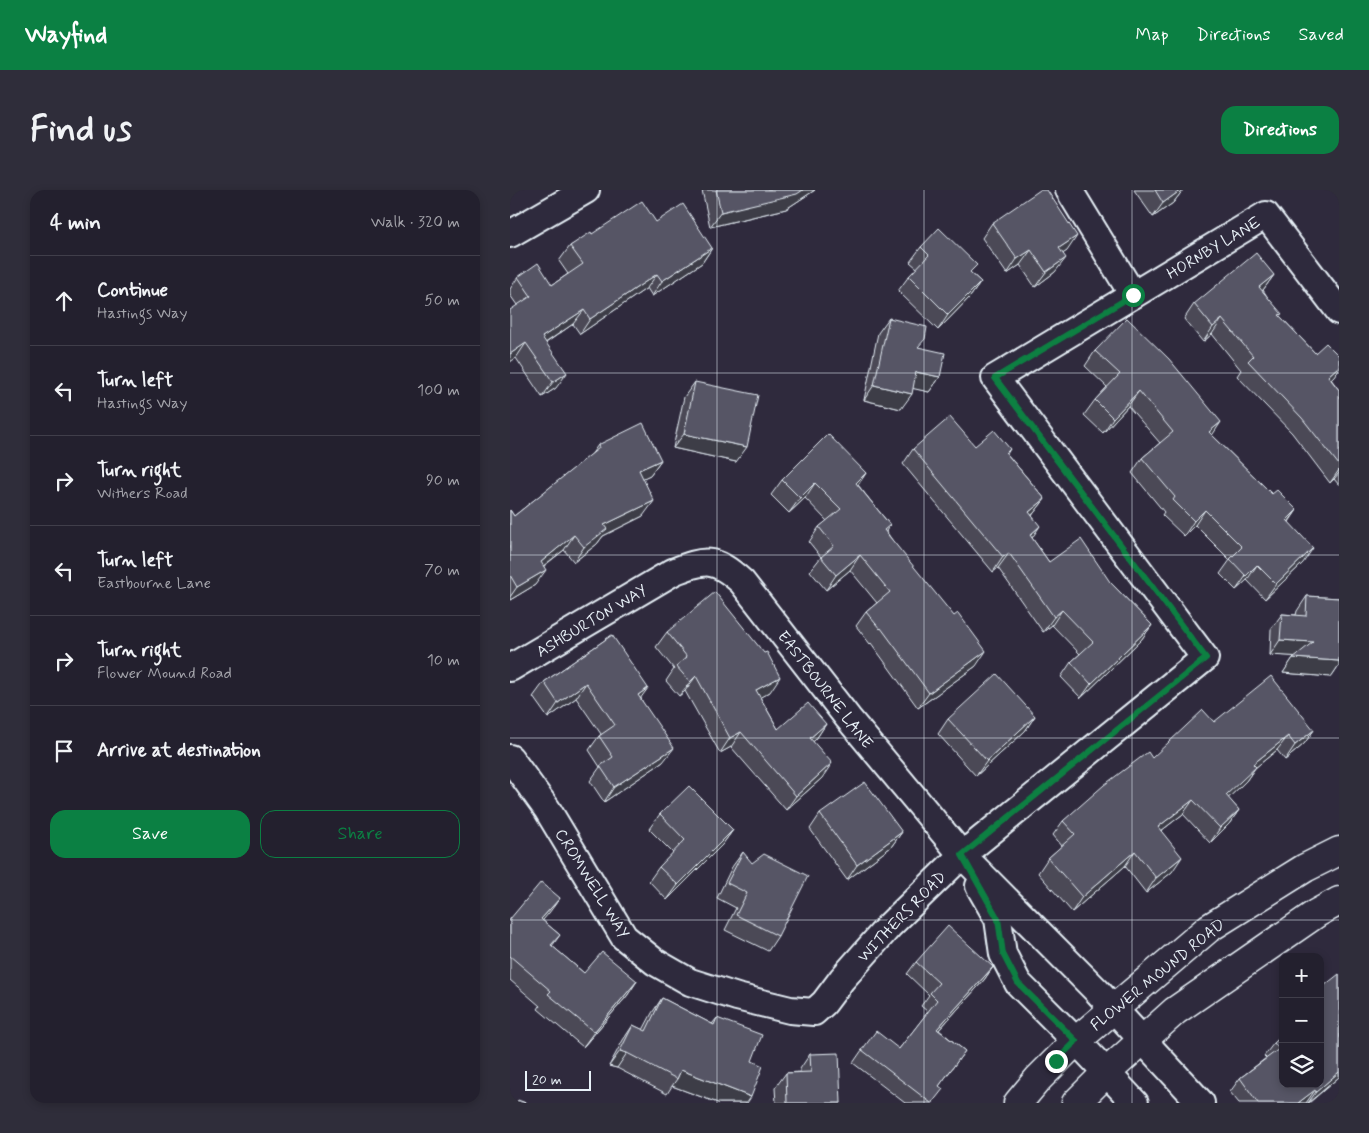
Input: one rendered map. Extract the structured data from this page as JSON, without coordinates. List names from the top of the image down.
{
  "streets": {
    "main road": ["FLOWER MOUND ROAD"],
    "street": [
      "HORNBY LANE",
      "ASHBURTON WAY",
      "EASTBOURNE LANE",
      "CROMWELL WAY",
      "WITHERS ROAD"
    ]
  },
  "crossings": [
    ["HORNBY LANE", "WITHERS ROAD"],
    ["ASHBURTON WAY", "EASTBOURNE LANE"],
    ["EASTBOURNE LANE", "WITHERS ROAD"],
    ["EASTBOURNE LANE", "FLOWER MOUND ROAD"],
    ["CROMWELL WAY", "WITHERS ROAD"]
  ],
  "scale_bar": "20 m",
  "page": {
    "header": "Wayfind",
    "nav": ["Map", "Directions", "Saved"],
    "buttons": [
      "Directions",
      ["Save", "Share"]
    ],
    "title": "Find us",
    "heading": ["4 min", "Walk · 320 m"],
    "list": [
      ["Continue", "Hastings Way", "50 m"],
      ["Turn left", "Hastings Way", "100 m"],
      ["Turn right", "Withers Road", "90 m"],
      ["Turn left", "Eastbourne Lane", "70 m"],
      ["Turn right", "Flower Mound Road", "10 m"],
      "Arrive at destination"
    ],
    "map_buttons": ["+", "−"],
    "scale": "20 m"
  }
}
